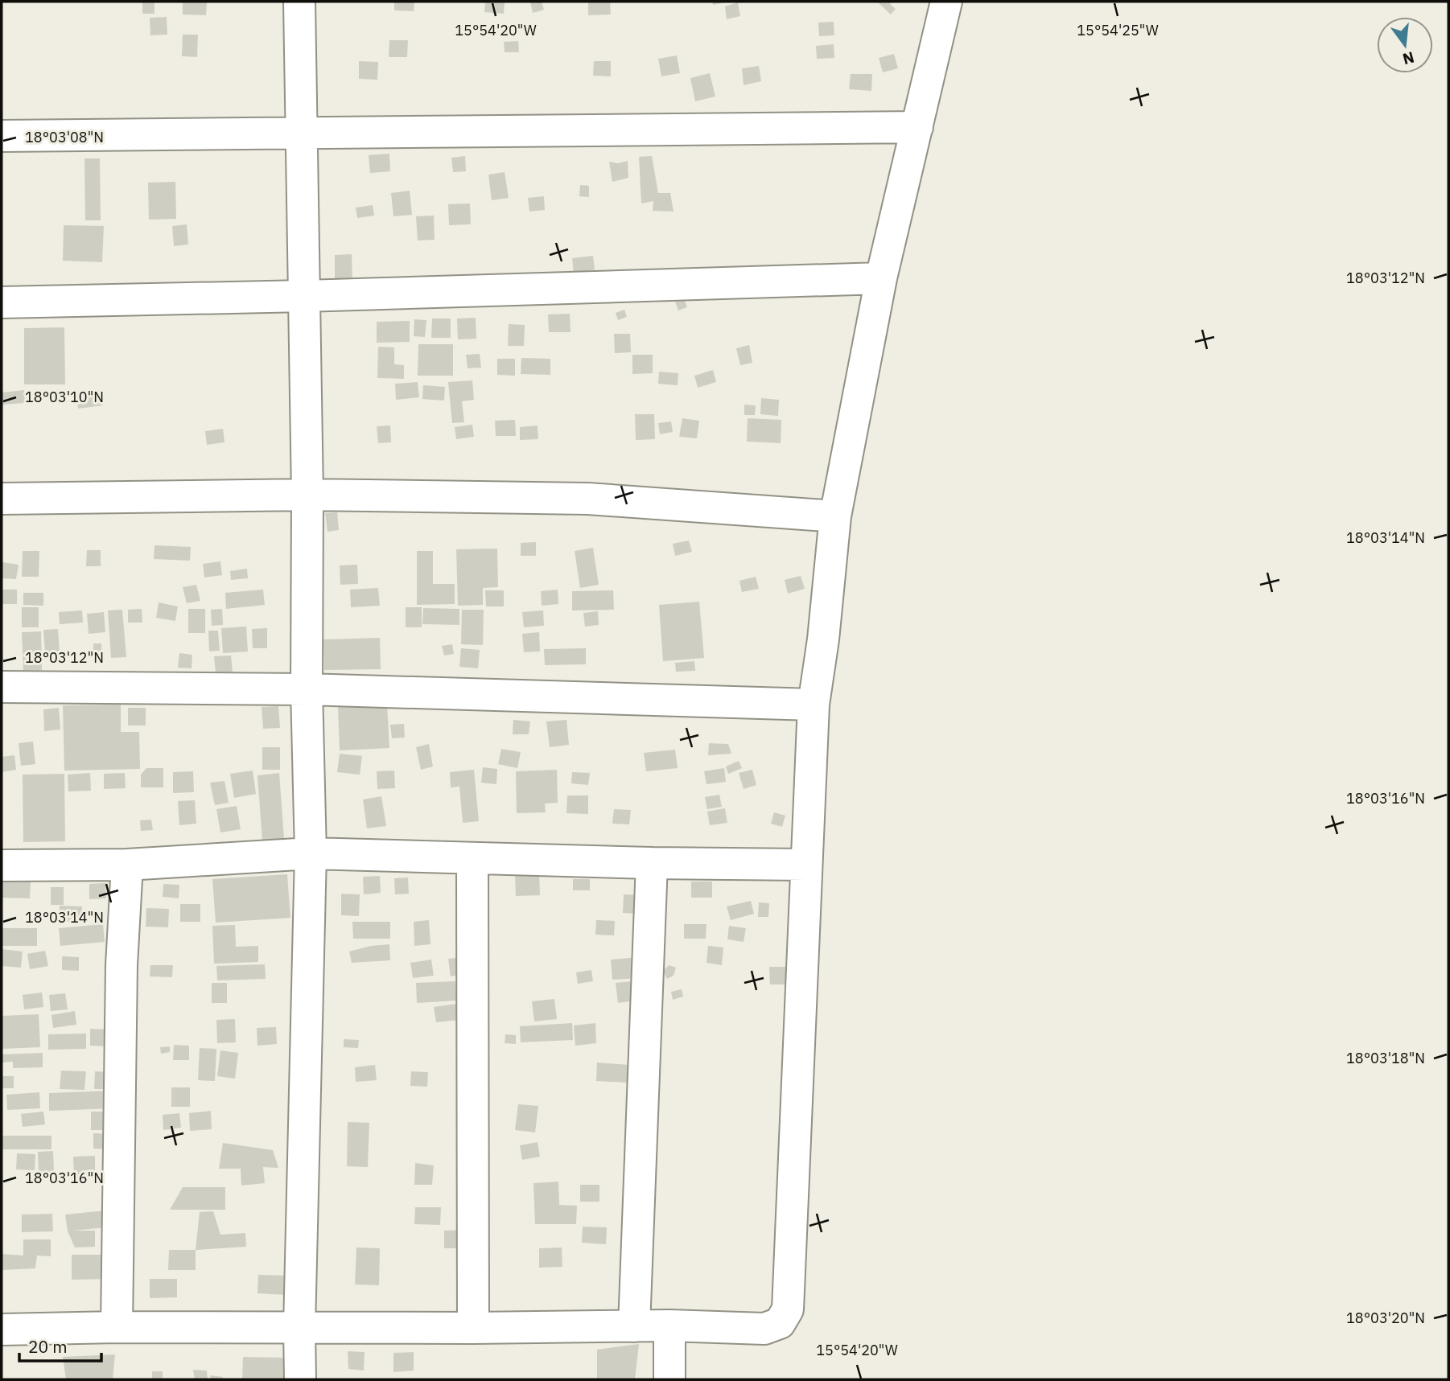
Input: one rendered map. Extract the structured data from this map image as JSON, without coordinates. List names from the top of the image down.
{
  "scale_bar": "20 m",
  "north": "bottom",
  "coordinates": [
    "15°54'20\"W",
    "15°54'25\"W",
    "18°03'08\"N",
    "18°03'12\"N",
    "18°03'10\"N",
    "18°03'14\"N",
    "18°03'16\"N",
    "18°03'18\"N",
    "18°03'20\"N"
  ]
}
